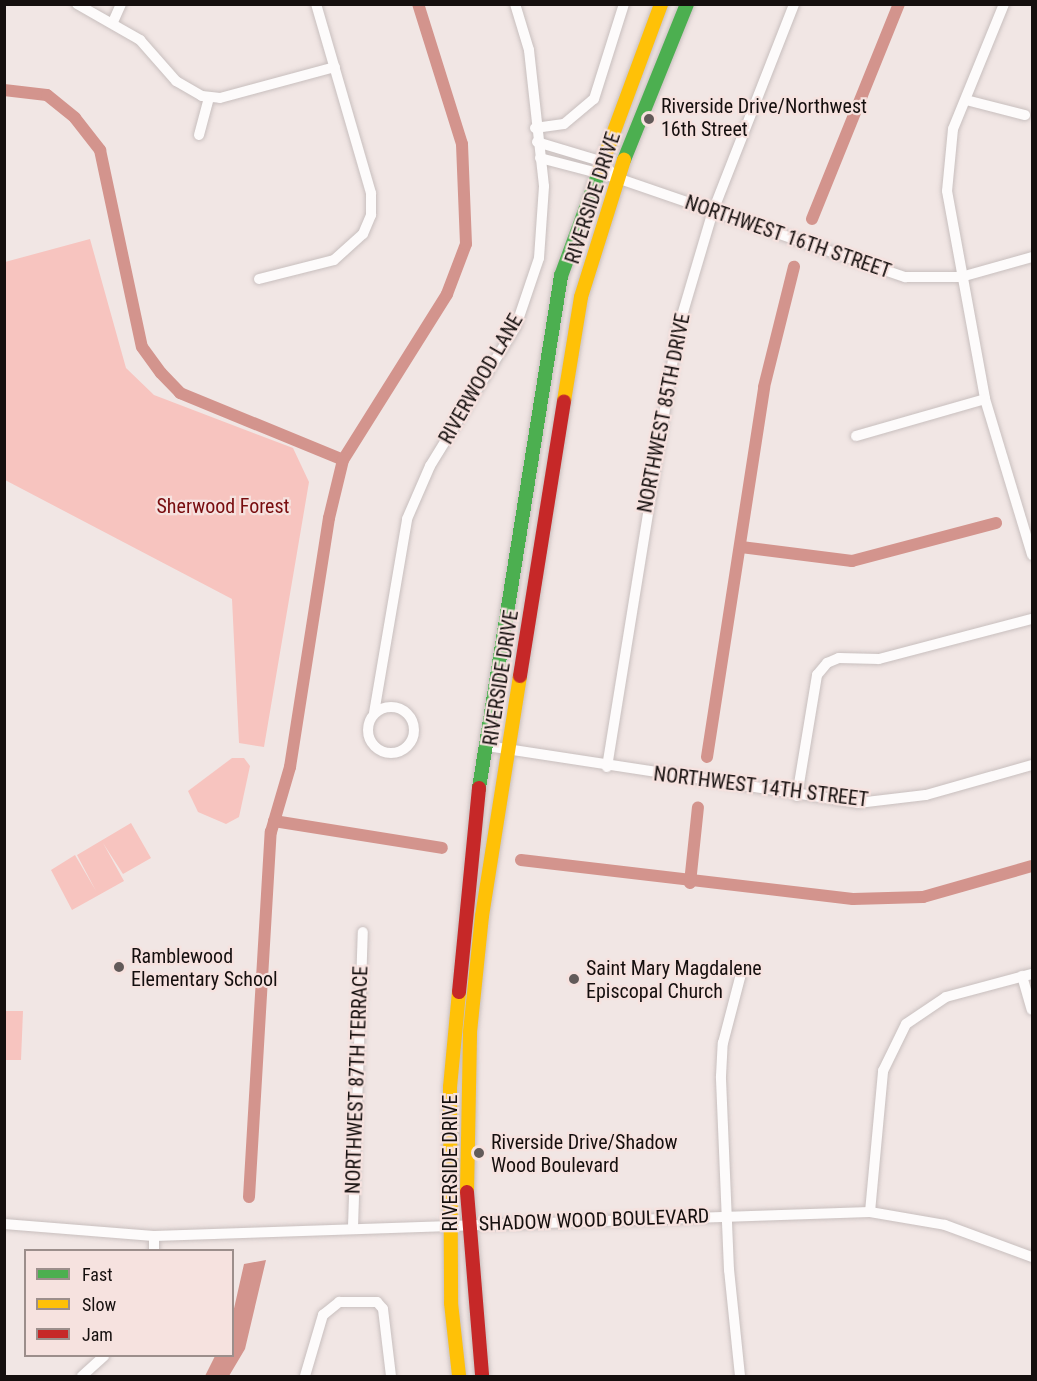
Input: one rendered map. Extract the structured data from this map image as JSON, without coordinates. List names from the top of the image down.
{
  "streets": {
    "street": [
      "RIVERSIDE DRIVE",
      "NORTHWEST 16TH STREET",
      "RIVERWOOD LANE",
      "NORTHWEST 85TH DRIVE",
      "NORTHWEST 14TH STREET",
      "NORTHWEST 87TH TERRACE",
      "SHADOW WOOD BOULEVARD"
    ]
  },
  "crossings": [
    ["RIVERSIDE DRIVE", "NORTHWEST 16TH STREET"],
    ["RIVERSIDE DRIVE", "NORTHWEST 14TH STREET"],
    ["RIVERSIDE DRIVE", "SHADOW WOOD BOULEVARD"],
    ["NORTHWEST 16TH STREET", "RIVERWOOD LANE"],
    ["NORTHWEST 16TH STREET", "NORTHWEST 85TH DRIVE"],
    ["NORTHWEST 85TH DRIVE", "NORTHWEST 14TH STREET"],
    ["NORTHWEST 87TH TERRACE", "SHADOW WOOD BOULEVARD"]
  ],
  "parks": ["Sherwood Forest"],
  "places": [
    "Riverside Drive/Northwest 16th Street",
    "Ramblewood Elementary School",
    "Saint Mary Magdalene Episcopal Church",
    "Riverside Drive/Shadow Wood Boulevard"
  ],
  "legend": ["Fast", "Slow", "Jam"]
}
